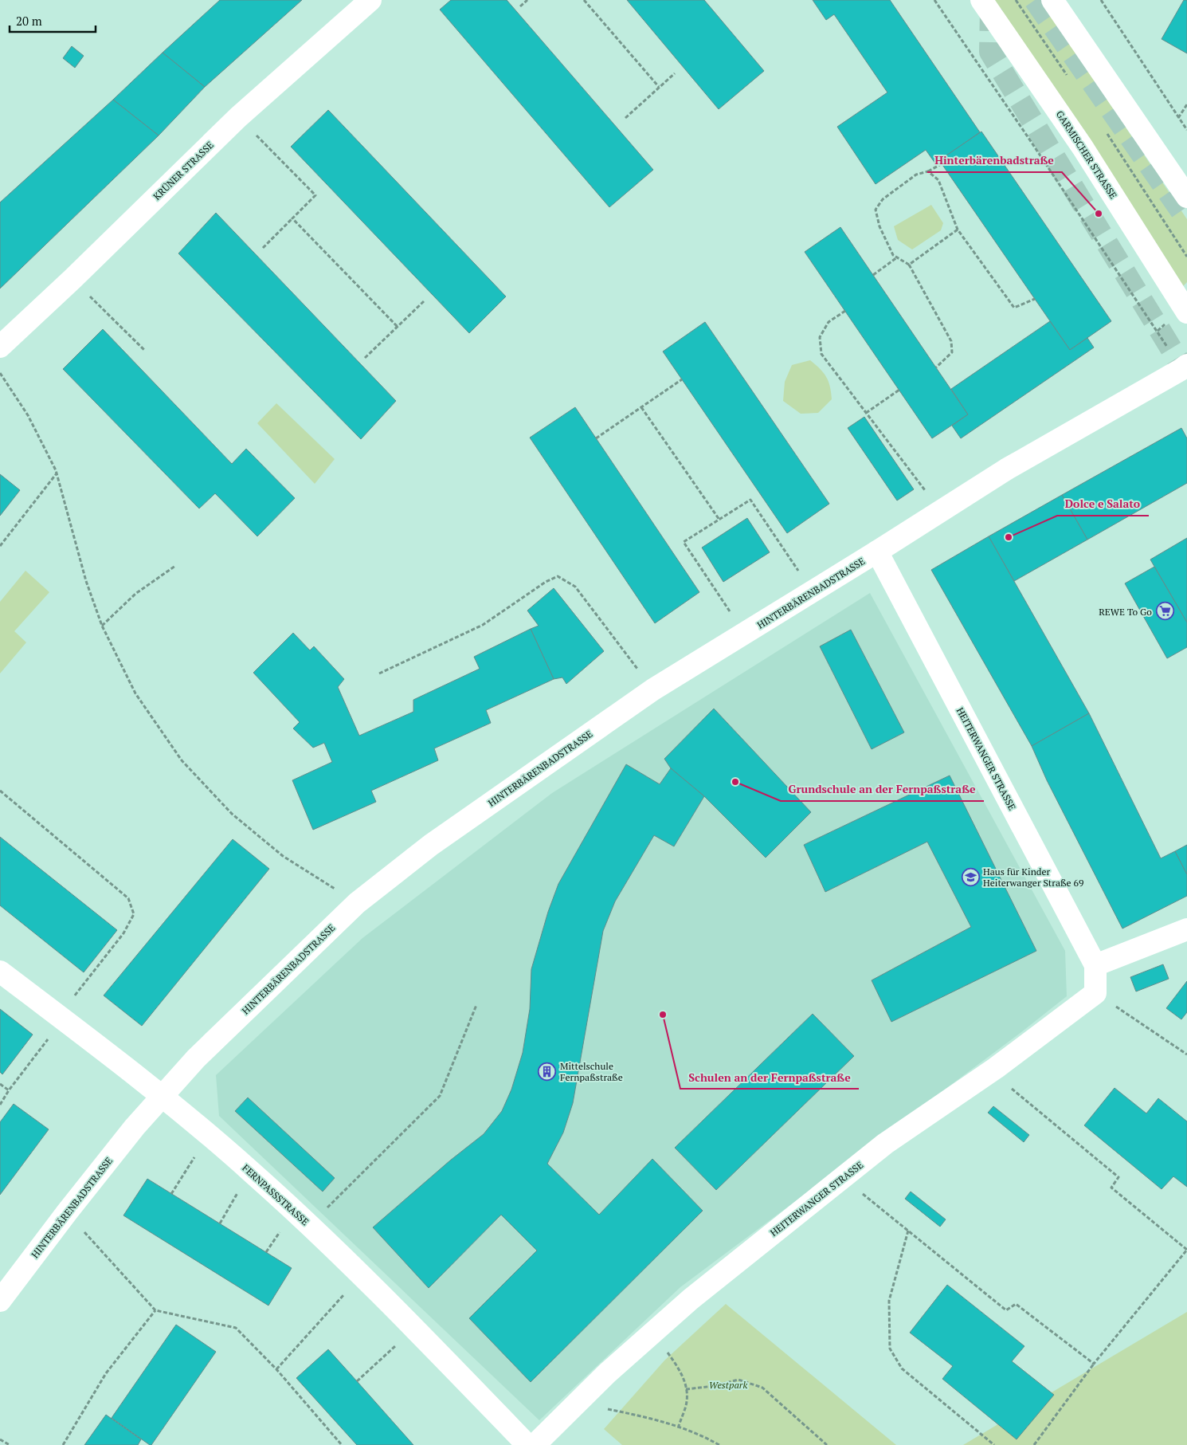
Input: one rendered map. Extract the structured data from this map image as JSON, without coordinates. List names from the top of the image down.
{
  "streets": {
    "street": [
      "GARMISCHER STRASSE",
      "KRÜNER STRASSE",
      "HINTERBÄRENBADSTRASSE",
      "HEITERWANGER STRASSE",
      "FERNPASSSTRASSE"
    ]
  },
  "crossings": [
    ["HINTERBÄRENBADSTRASSE", "HEITERWANGER STRASSE"],
    ["HINTERBÄRENBADSTRASSE", "FERNPASSSTRASSE"]
  ],
  "parks": ["Westpark"],
  "places": {
    "other": [
      "Hinterbärenbadstraße",
      "Dolce e Salato",
      "Grundschule an der Fernpaßstraße",
      "Schulen an der Fernpaßstraße"
    ],
    "supermarket": ["REWE To Go"],
    "school or university": ["Haus für Kinder Heiterwanger Straße 69"],
    "building": ["Mittelschule Fernpaßstraße"]
  },
  "scale_bar": "20 m"
}
